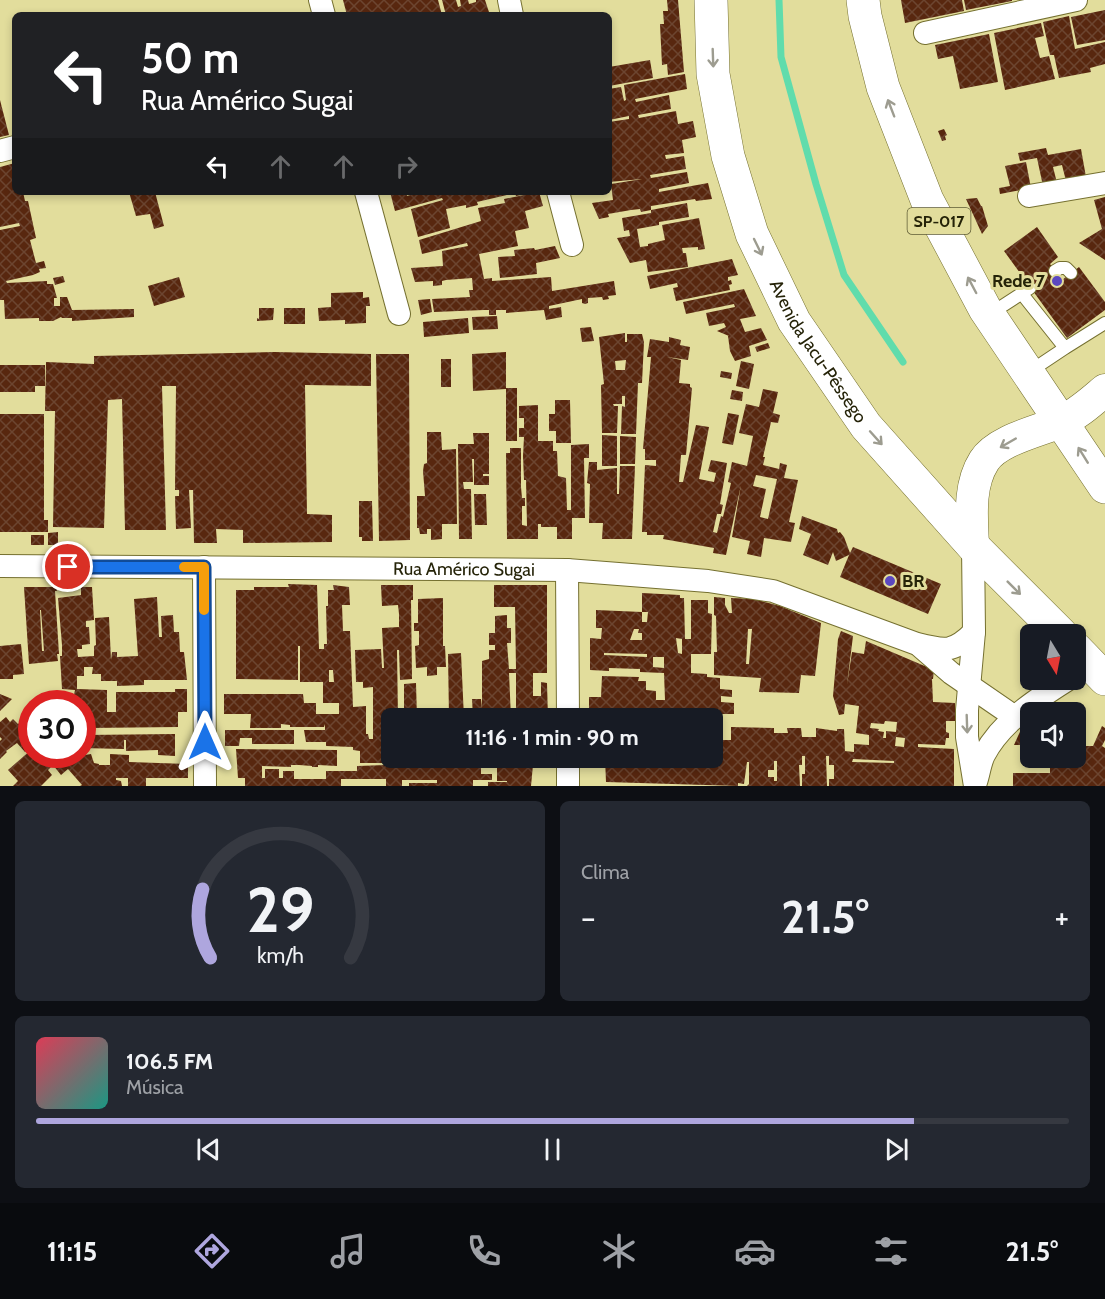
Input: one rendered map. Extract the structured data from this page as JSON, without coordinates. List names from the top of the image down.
{
  "streets": {
    "highway": ["SP-017", "Avenida Jacu-Pêssego"],
    "street": ["Rua Américo Sugai"]
  },
  "places": ["Rede 7", "BR"],
  "north": "bottom",
  "page": {
    "turn": ["50 m", "Rua Américo Sugai"],
    "limit": "30",
    "trip": "11:16 · 1 min · 90 m",
    "tile": "Clima",
    "heat": ["−", "21.5°", "+"],
    "song": ["106.5 FM", "Música"],
    "tabs": ["11:15", "21.5°"],
    "gauge": ["29", "km/h"]
  }
}
